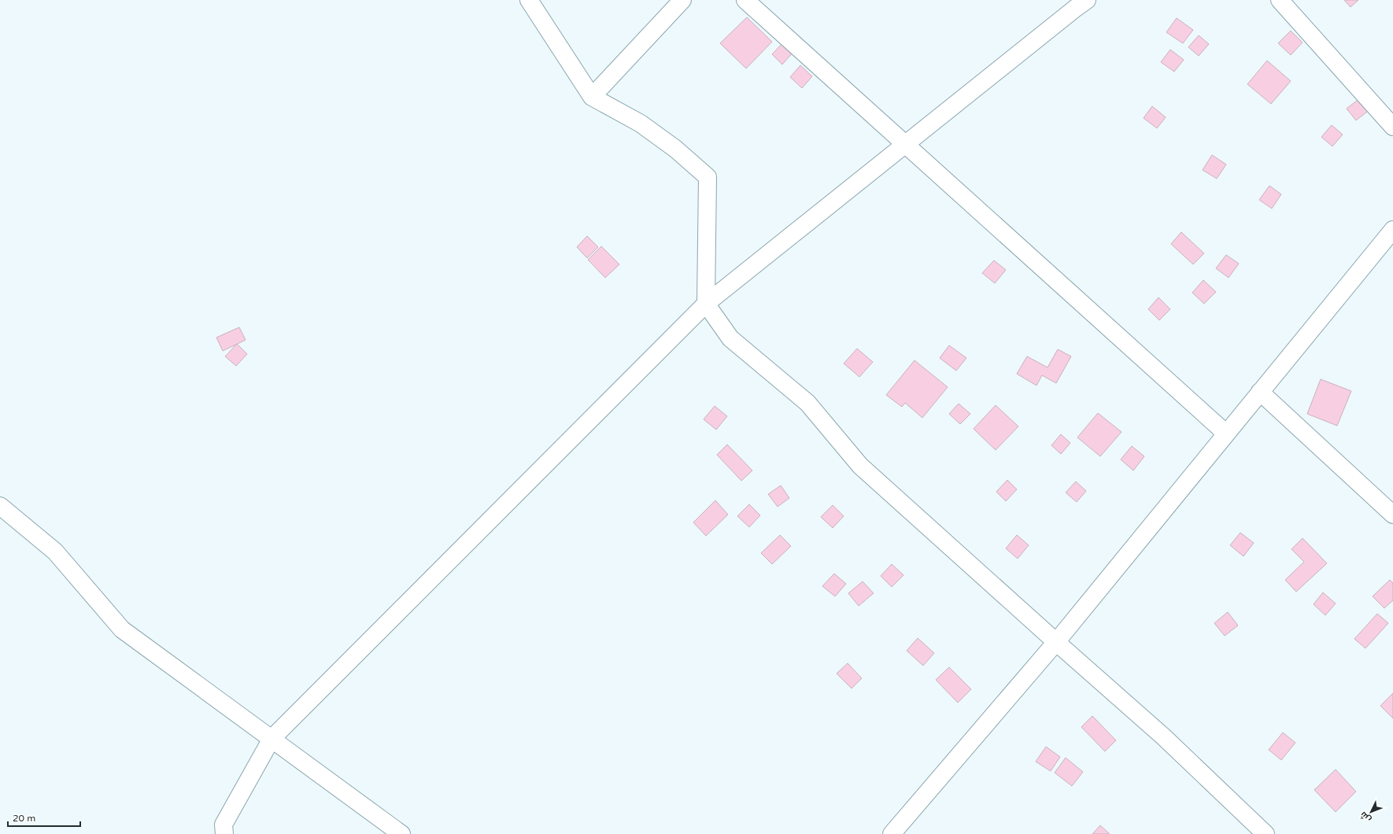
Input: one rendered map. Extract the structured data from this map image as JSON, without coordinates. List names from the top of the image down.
{
  "scale_bar": "20 m",
  "north": "bottom left"
}
